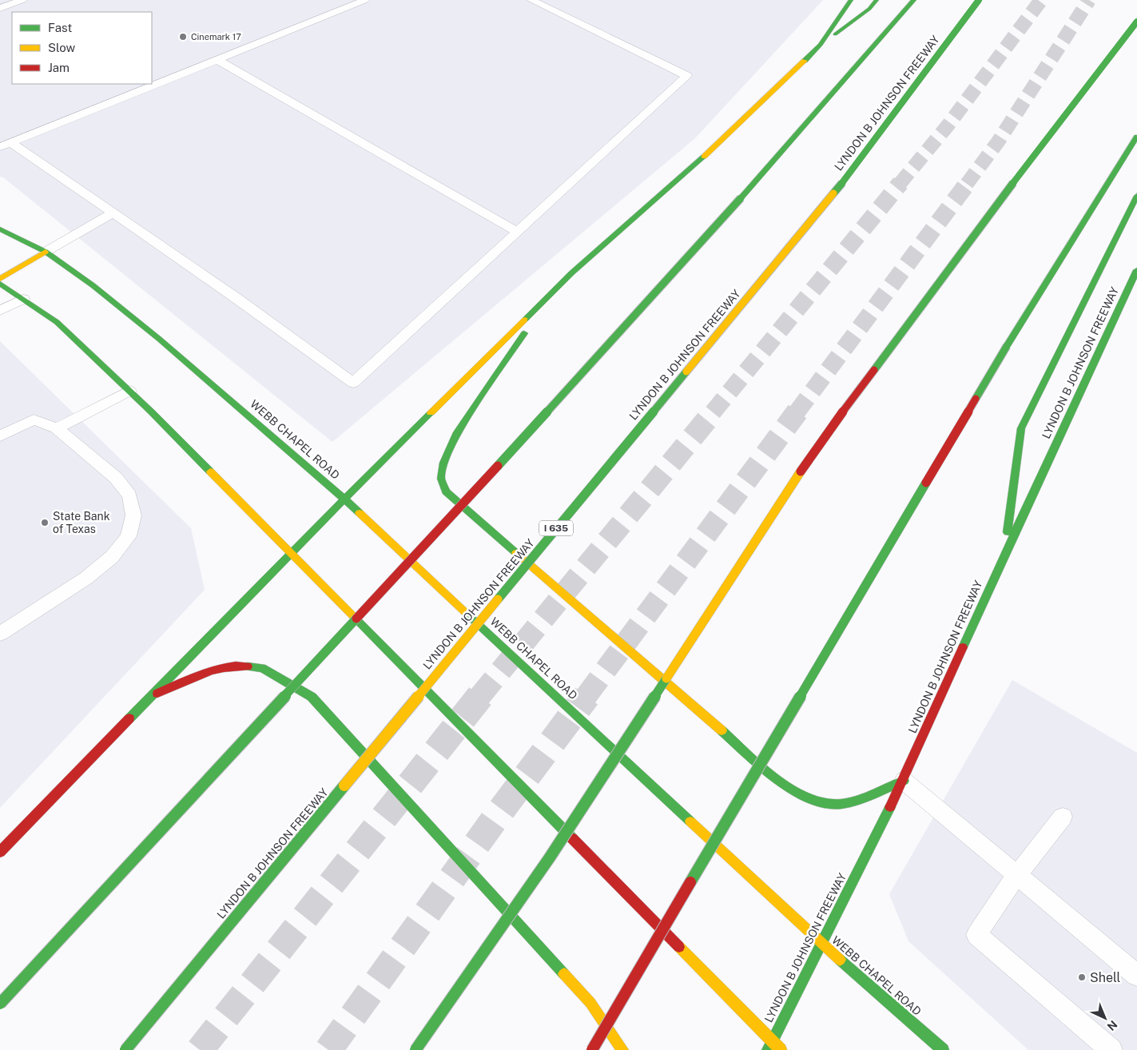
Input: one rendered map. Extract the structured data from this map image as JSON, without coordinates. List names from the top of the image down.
{
  "streets": {
    "main road": ["LYNDON B JOHNSON FREEWAY", "WEBB CHAPEL ROAD", "I 635"]
  },
  "crossings": [
    ["LYNDON B JOHNSON FREEWAY", "WEBB CHAPEL ROAD"]
  ],
  "places": ["Cinemark 17", "State Bank of Texas", "Shell"],
  "legend": ["Fast", "Slow", "Jam"],
  "north": "bottom right"
}
